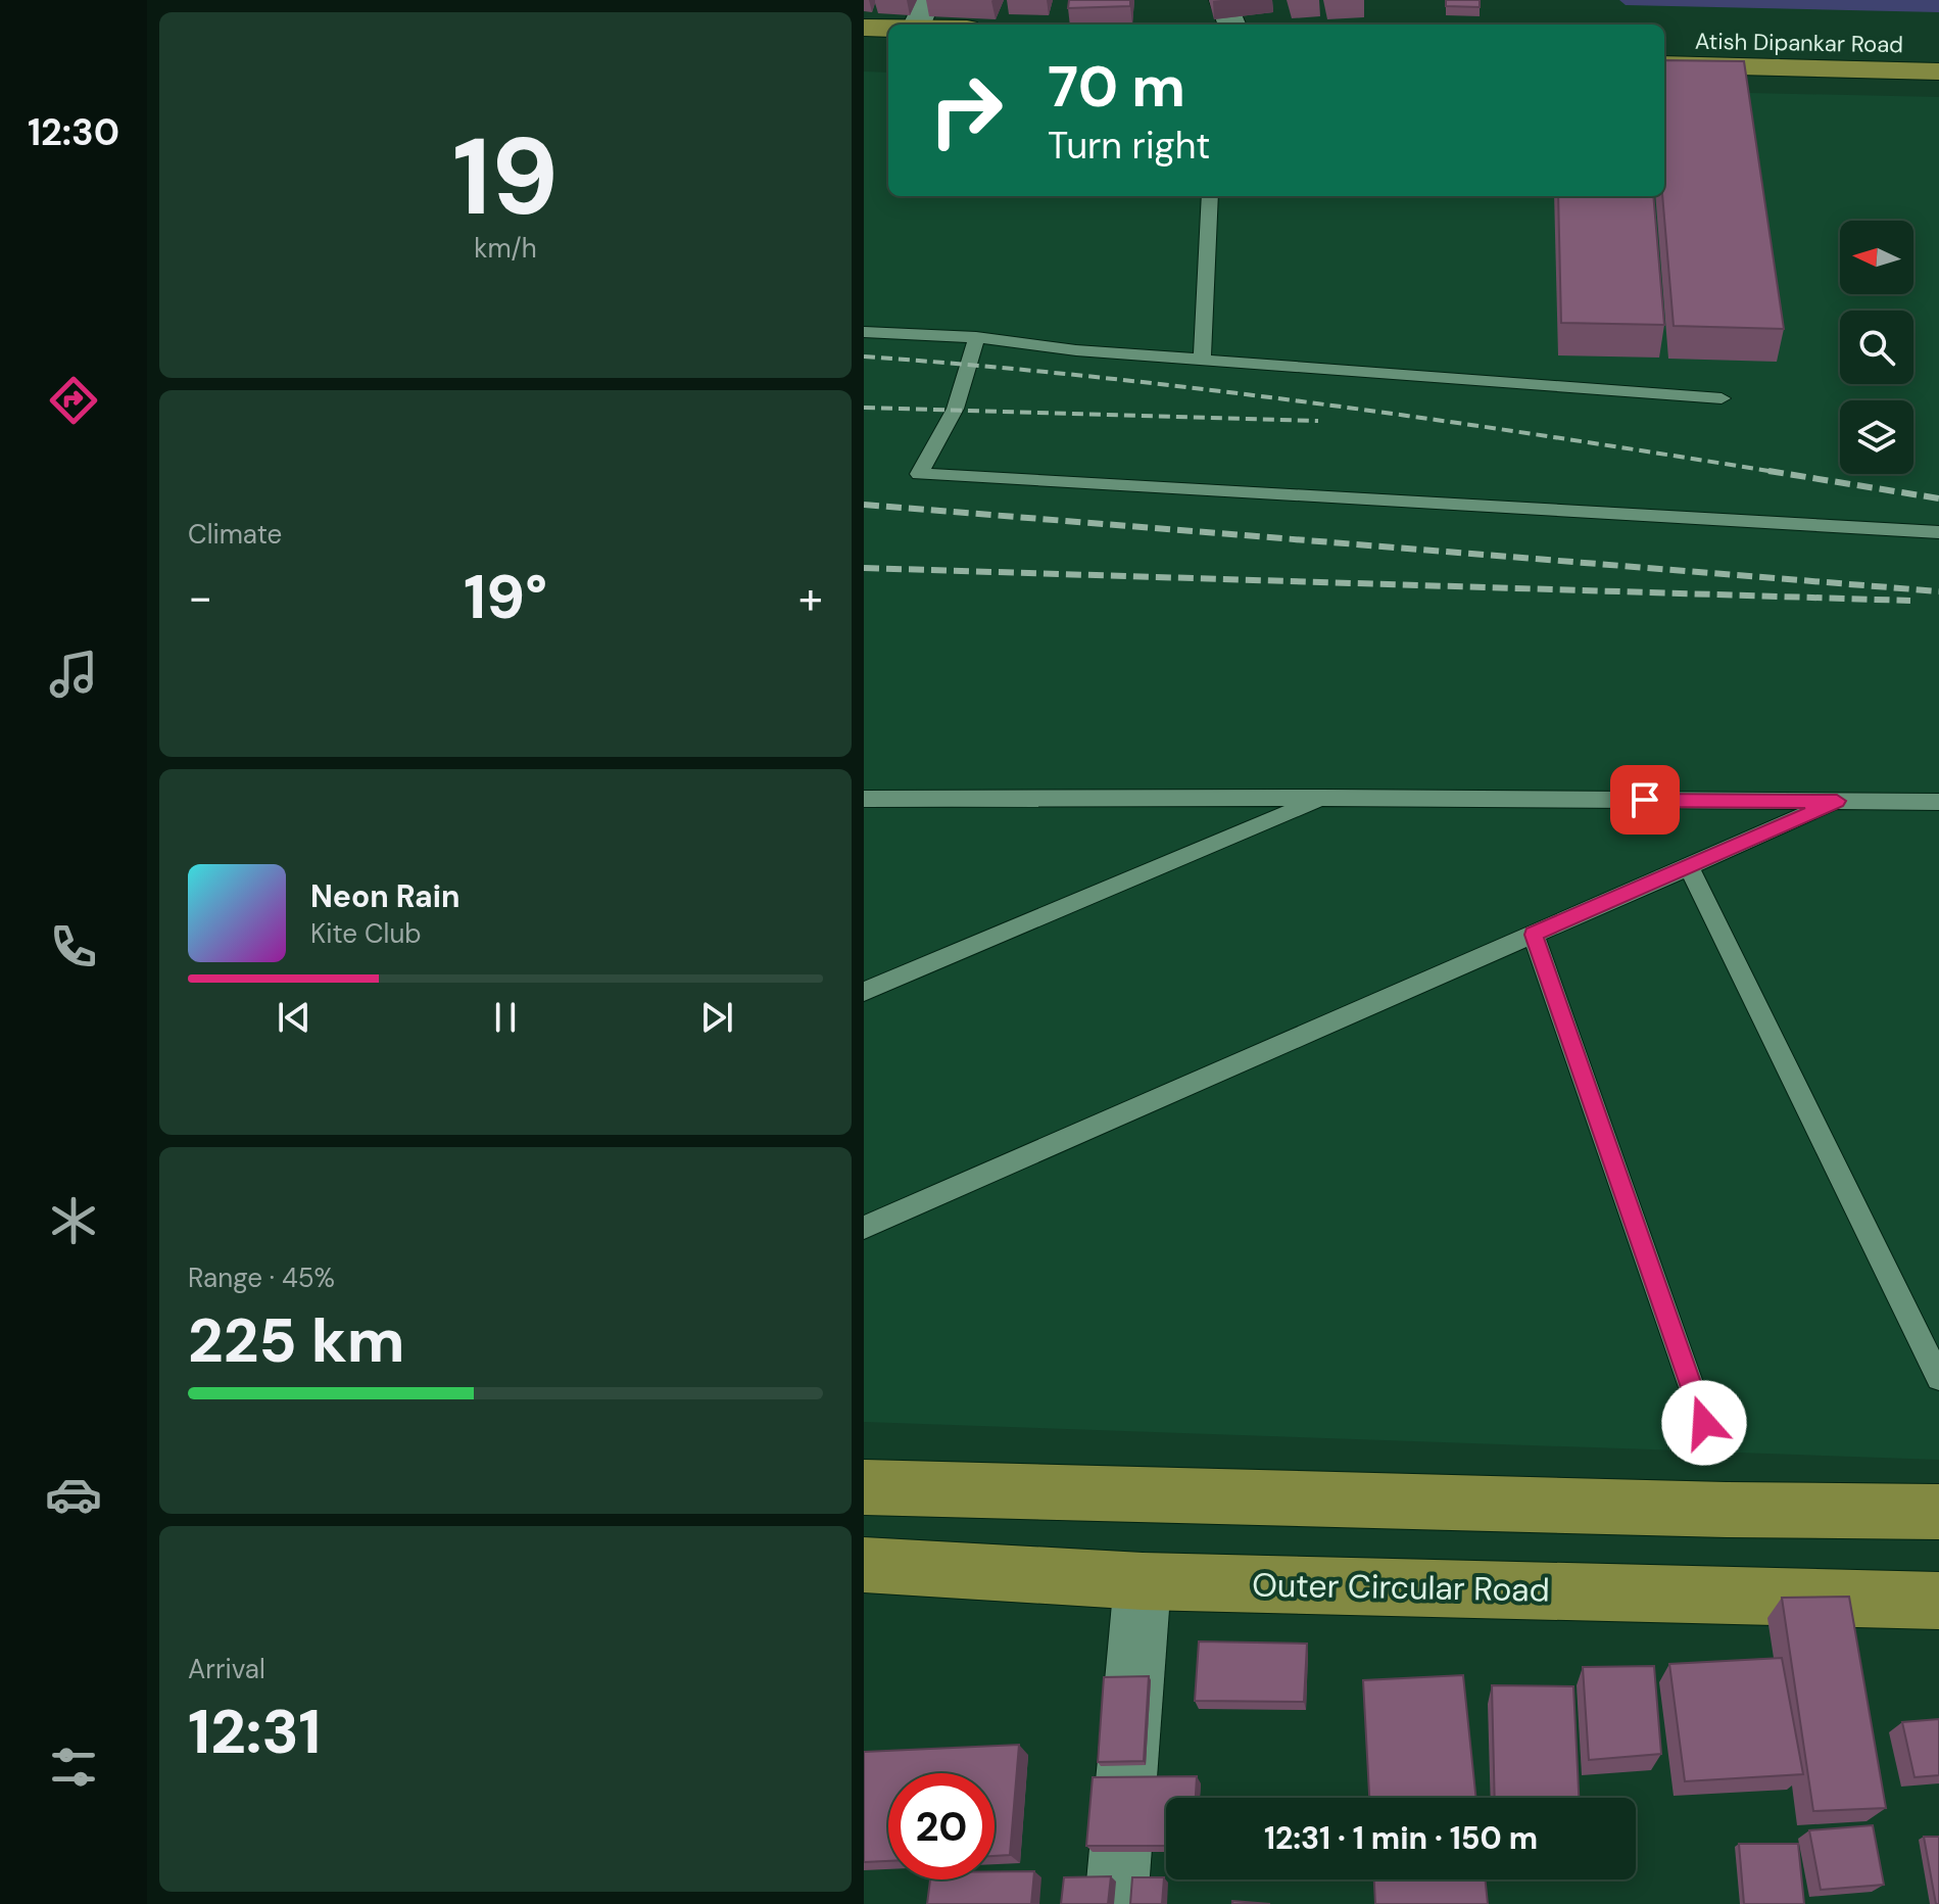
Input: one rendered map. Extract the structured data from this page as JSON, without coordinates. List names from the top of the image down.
{
  "streets": {
    "main road": ["Atish Dipankar Road", "Outer Circular Road"]
  },
  "north": "left",
  "page": {
    "tabs": "12:30",
    "tile": [
      ["19", "km/h"],
      "Climate",
      ["Range · 45%", "225 km"],
      ["Arrival", "12:31"]
    ],
    "turn": ["70 m", "Turn right"],
    "heat": ["−", "19°", "+"],
    "song": ["Neon Rain", "Kite Club"],
    "limit": "20",
    "trip": "12:31 · 1 min · 150 m"
  }
}
